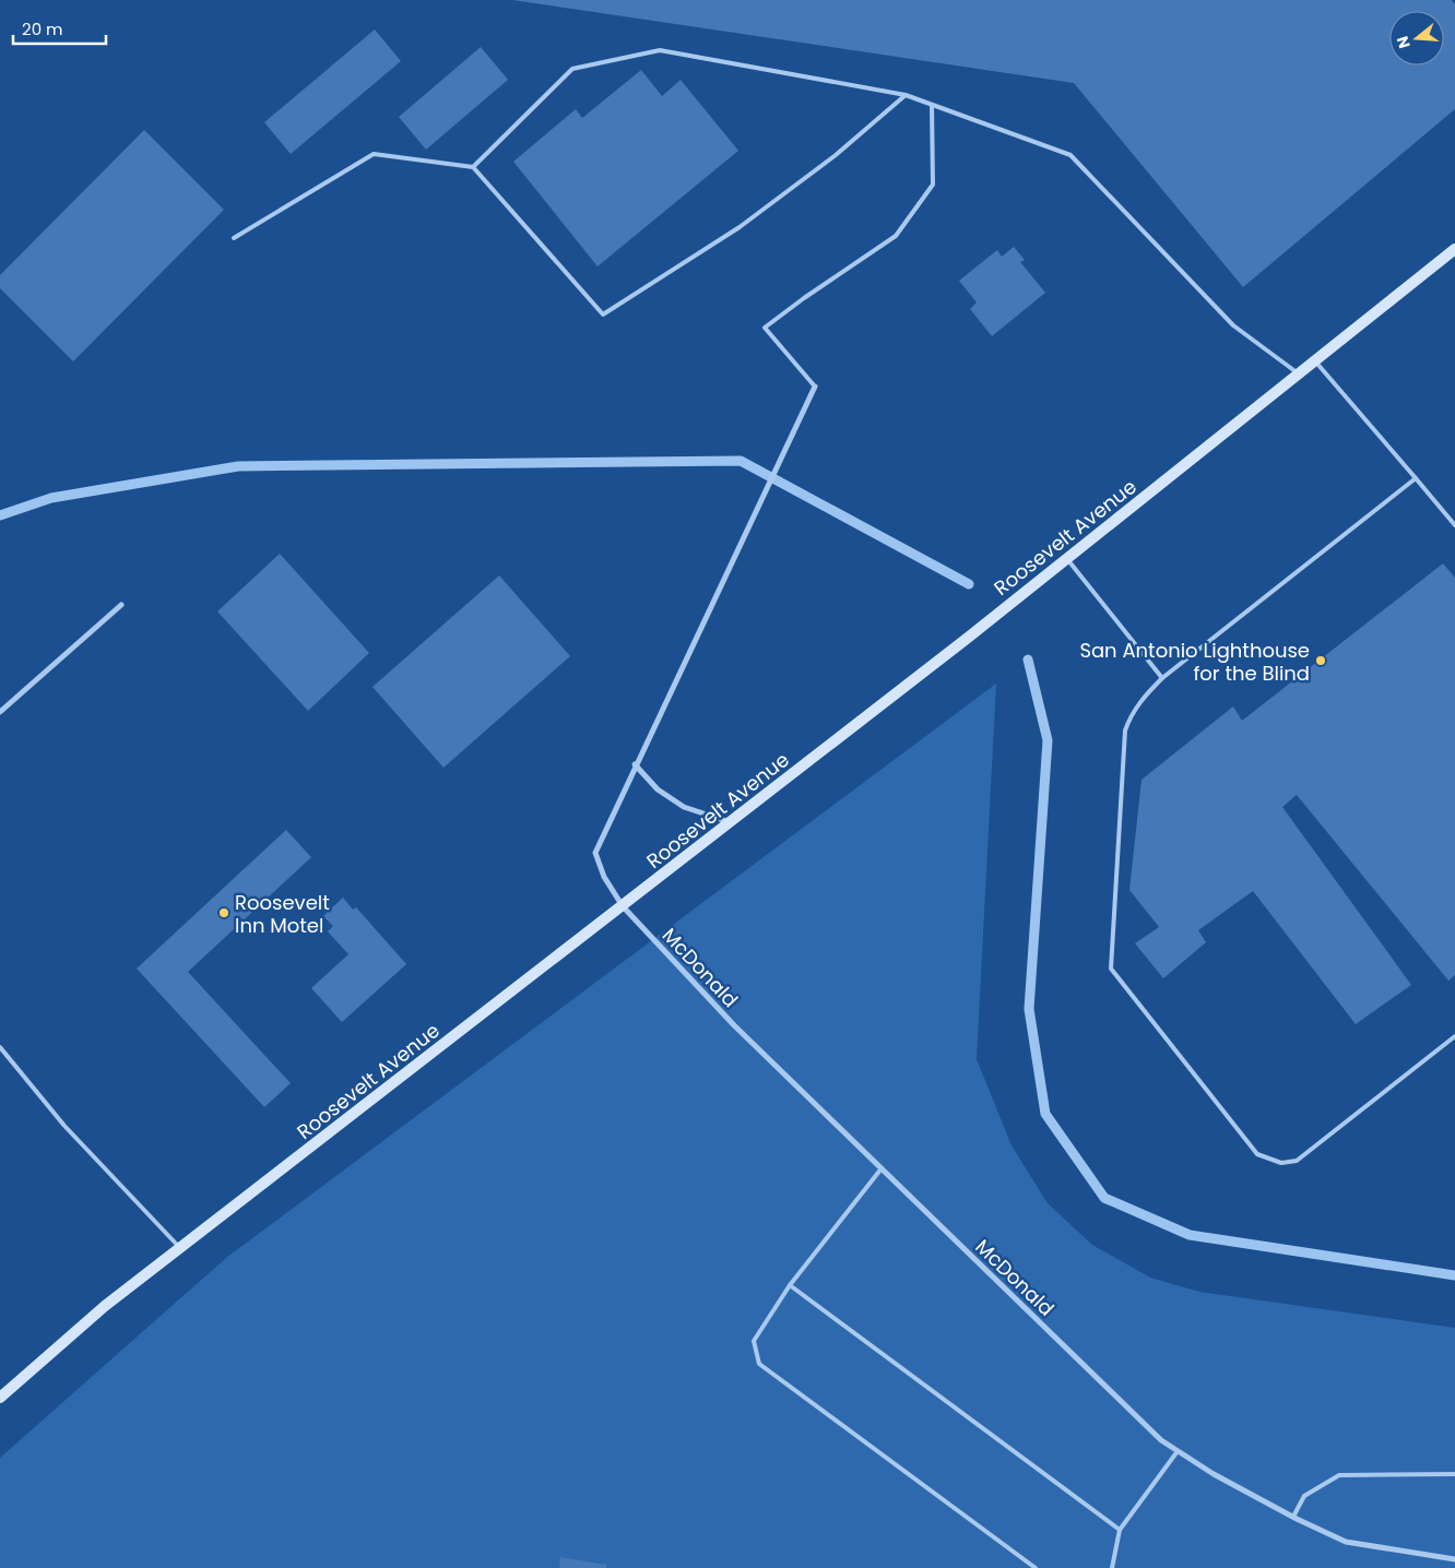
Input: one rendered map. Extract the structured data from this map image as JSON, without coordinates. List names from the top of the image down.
{
  "streets": {
    "main road": ["Roosevelt Avenue"],
    "street": ["McDonald"]
  },
  "crossings": [
    ["Roosevelt Avenue", "McDonald"]
  ],
  "places": ["San Antonio Lighthouse for the Blind", "Roosevelt Inn Motel"],
  "scale_bar": "20 m",
  "north": "left"
}
